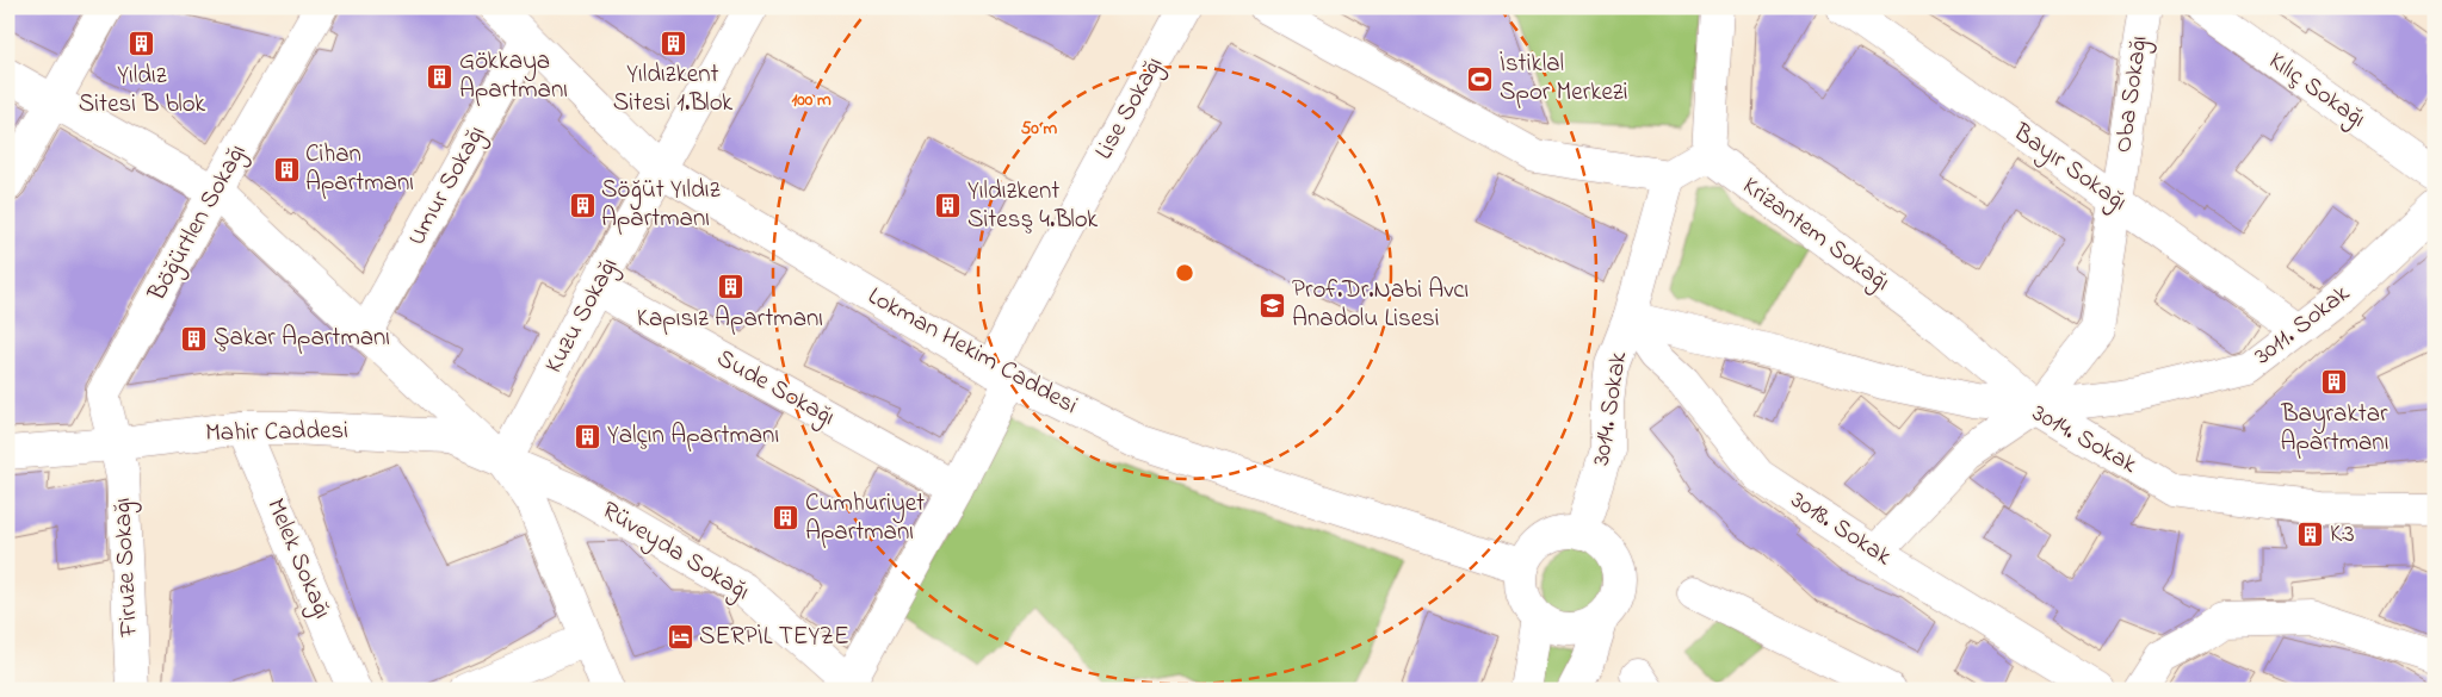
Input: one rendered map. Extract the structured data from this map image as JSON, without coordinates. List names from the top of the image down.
{
  "streets": {
    "street": [
      "Kılıç Sokağı",
      "Oba Sokağı",
      "Lise Sokağı",
      "Bayır Sokağı",
      "Umur Sokağı",
      "Böğürtlen Sokağı",
      "Krizantem Sokağı",
      "Kuzu Sokağı",
      "3011. Sokak",
      "Lokman Hekim Caddesi",
      "Sude Sokağı",
      "3014. Sokak",
      "Mahir Caddesi",
      "3018. Sokak",
      "Rüveyda Sokağı",
      "Melek Sokağı",
      "Firuze Sokağı"
    ]
  },
  "crossings": [
    ["Oba Sokağı", "Bayır Sokağı"],
    ["Oba Sokağı", "Krizantem Sokağı"],
    ["Oba Sokağı", "3011. Sokak"],
    ["Oba Sokağı", "3014. Sokak"],
    ["Lise Sokağı", "Lokman Hekim Caddesi"],
    ["Bayır Sokağı", "3011. Sokak"],
    ["Umur Sokağı", "Lokman Hekim Caddesi"],
    ["Böğürtlen Sokağı", "Mahir Caddesi"],
    ["Böğürtlen Sokağı", "Firuze Sokağı"],
    ["Krizantem Sokağı", "3011. Sokak"],
    ["Krizantem Sokağı", "3014. Sokak"],
    ["Kuzu Sokağı", "Lokman Hekim Caddesi"],
    ["Kuzu Sokağı", "Sude Sokağı"],
    ["Kuzu Sokağı", "Mahir Caddesi"],
    ["Kuzu Sokağı", "Rüveyda Sokağı"],
    ["3011. Sokak", "3014. Sokak"],
    ["Lokman Hekim Caddesi", "3014. Sokak"],
    ["3014. Sokak", "3018. Sokak"],
    ["Mahir Caddesi", "Rüveyda Sokağı"],
    ["Mahir Caddesi", "Melek Sokağı"],
    ["Mahir Caddesi", "Firuze Sokağı"]
  ],
  "places": {
    "building": [
      "Yıldızkent Sitesi 1.Blok",
      "Yıldız Sitesi B blok",
      "Gökkaya Apartmanı",
      "Cihan Apartmanı",
      "Söğüt Yıldız Apartmanı",
      "Yıldızkent Sitesş 4.Blok",
      "Kapısız Apartmanı",
      "Şakar Apartmanı",
      "Bayraktar Apartmanı",
      "Yalçın Apartmanı",
      "Cumhuriyet Apartmanı",
      "K:3"
    ],
    "sports": ["İstiklal Spor Merkezi"],
    "school or university": ["Prof.Dr.Nabi Avcı Anadolu Lisesi"],
    "hotel": ["SERPİL TEYZE"]
  },
  "rings": ["100 m", "50 m"]
}
